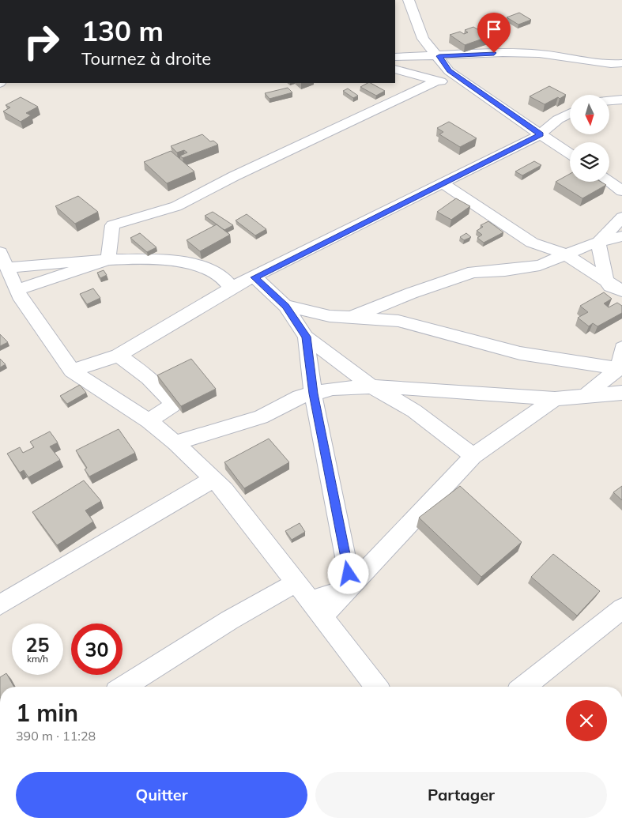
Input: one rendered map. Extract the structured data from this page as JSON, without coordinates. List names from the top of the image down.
{
  "north": "bottom",
  "page": {
    "turn": ["130 m", "Tournez à droite"],
    "speed": "25 km/h",
    "limit": "30",
    "heading": ["1 min", "390 m · 11:28"],
    "buttons": ["Quitter", "Partager"]
  }
}
